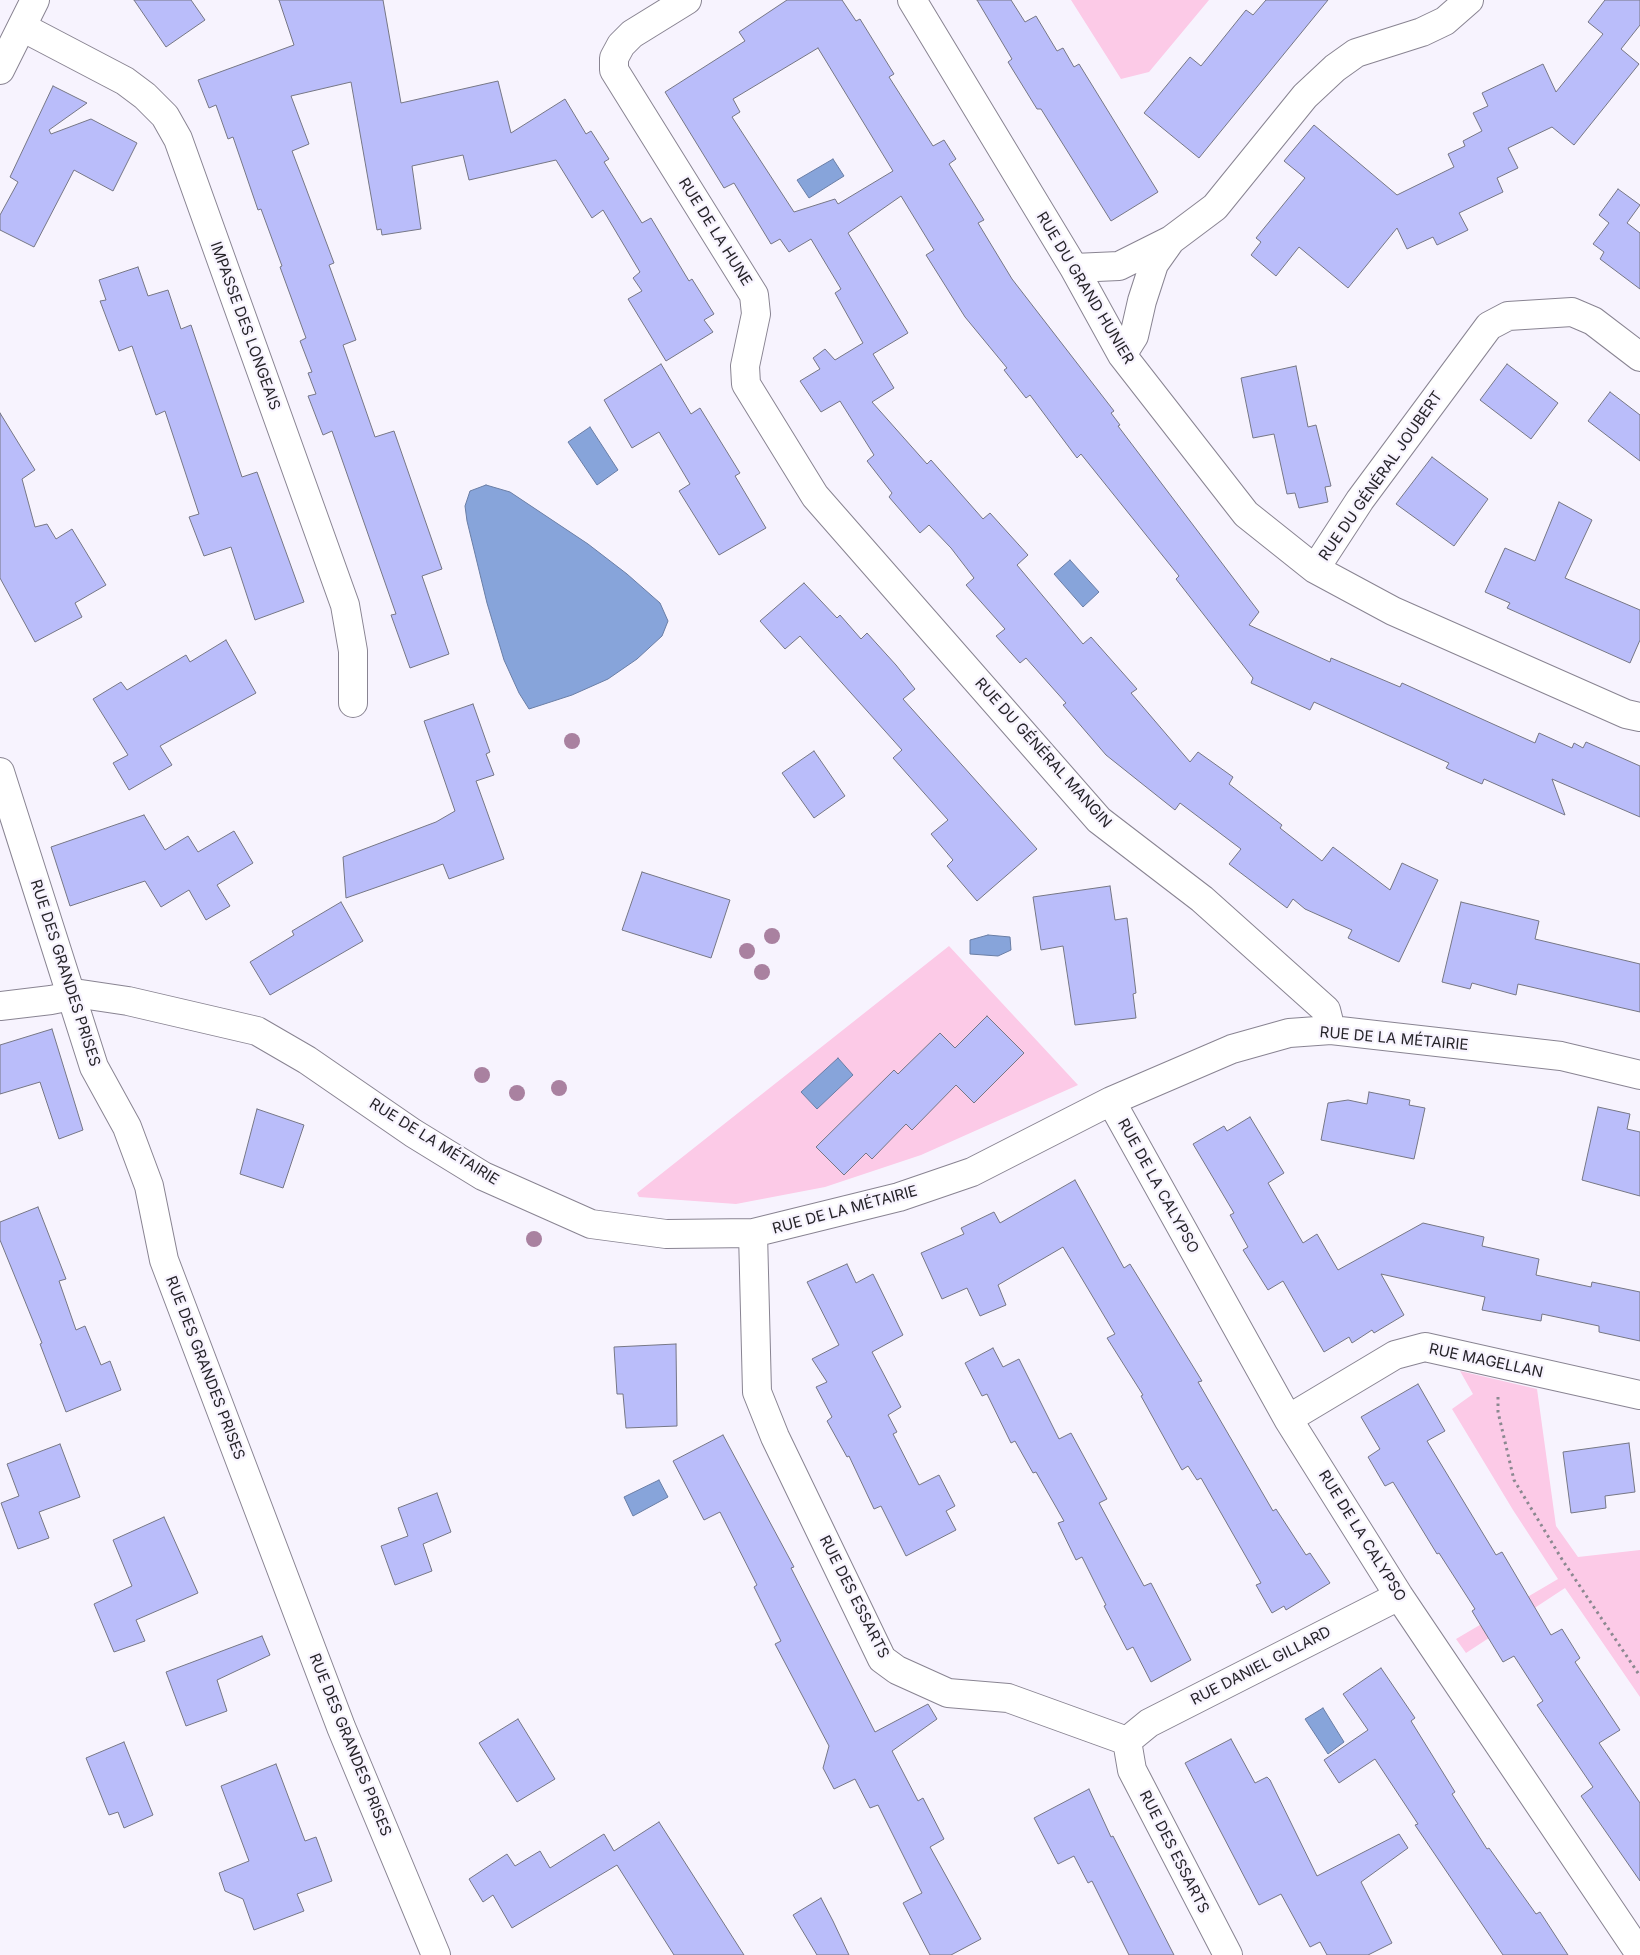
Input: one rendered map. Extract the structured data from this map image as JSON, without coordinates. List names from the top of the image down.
{
  "streets": {
    "street": [
      "RUE DE LA HUNE",
      "RUE DU GRAND HUNIER",
      "IMPASSE DES LONGEAIS",
      "RUE DU GÉNÉRAL JOUBERT",
      "RUE DU GÉNÉRAL MANGIN",
      "RUE DES GRANDES PRISES",
      "RUE DE LA MÉTAIRIE",
      "RUE DE LA CALYPSO",
      "RUE MAGELLAN",
      "RUE DES ESSARTS",
      "RUE DANIEL GILLARD"
    ]
  },
  "crossings": [
    ["RUE DE LA HUNE", "RUE DU GÉNÉRAL MANGIN"],
    ["RUE DU GRAND HUNIER", "RUE DU GÉNÉRAL JOUBERT"],
    ["RUE DU GÉNÉRAL MANGIN", "RUE DE LA MÉTAIRIE"],
    ["RUE DES GRANDES PRISES", "RUE DE LA MÉTAIRIE"],
    ["RUE DE LA MÉTAIRIE", "RUE DE LA CALYPSO"],
    ["RUE DE LA MÉTAIRIE", "RUE DES ESSARTS"],
    ["RUE DE LA CALYPSO", "RUE MAGELLAN"],
    ["RUE DE LA CALYPSO", "RUE DANIEL GILLARD"],
    ["RUE DES ESSARTS", "RUE DANIEL GILLARD"]
  ]
}
